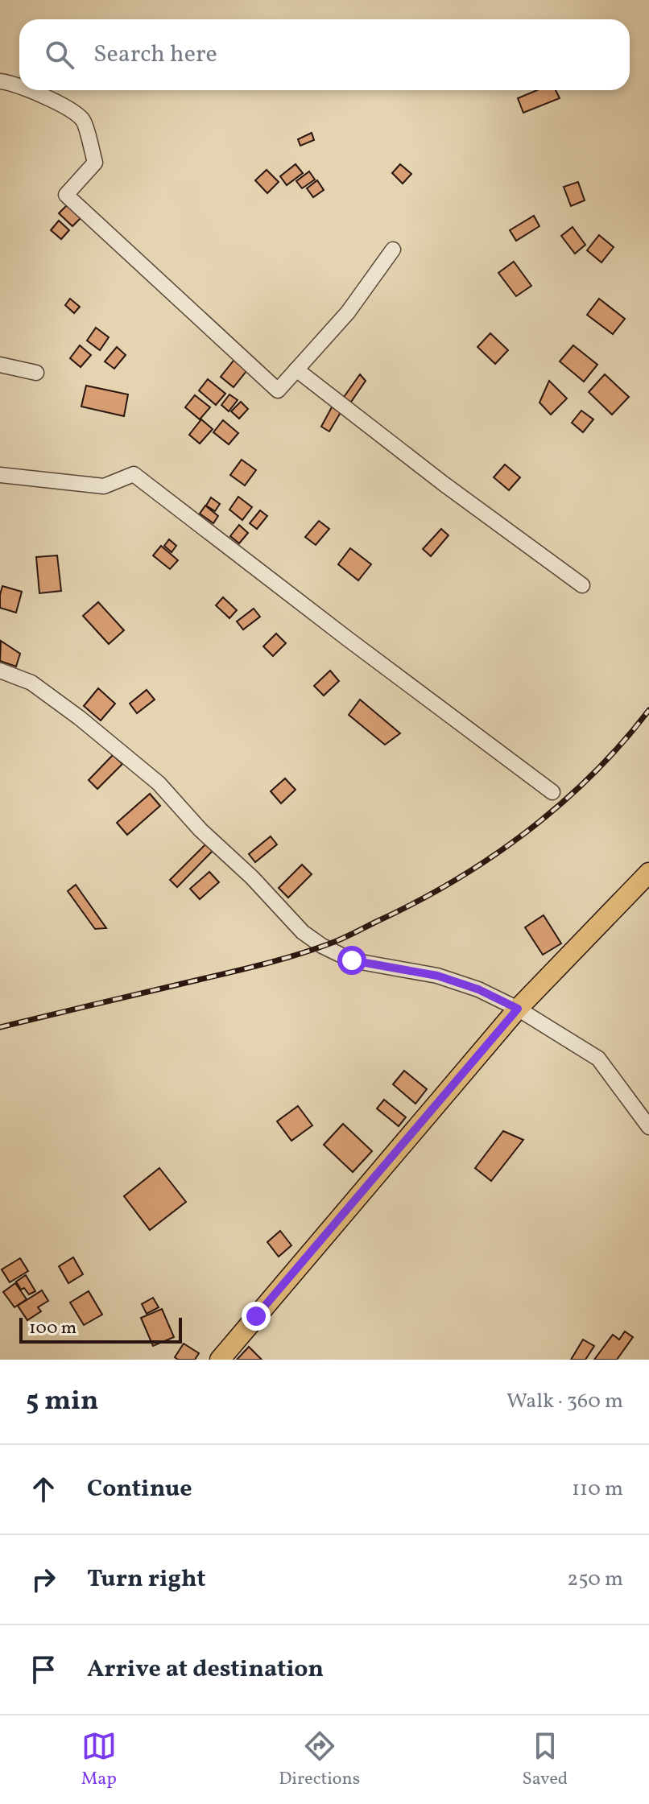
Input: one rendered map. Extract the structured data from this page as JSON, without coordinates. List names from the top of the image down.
{
  "scale_bar": "100 m",
  "page": {
    "search": "Search here",
    "scale": "100 m",
    "heading": ["5 min", "Walk · 360 m"],
    "list": [
      ["Continue", "110 m"],
      ["Turn right", "250 m"],
      "Arrive at destination"
    ],
    "nav": ["Map", "Directions", "Saved"]
  }
}
